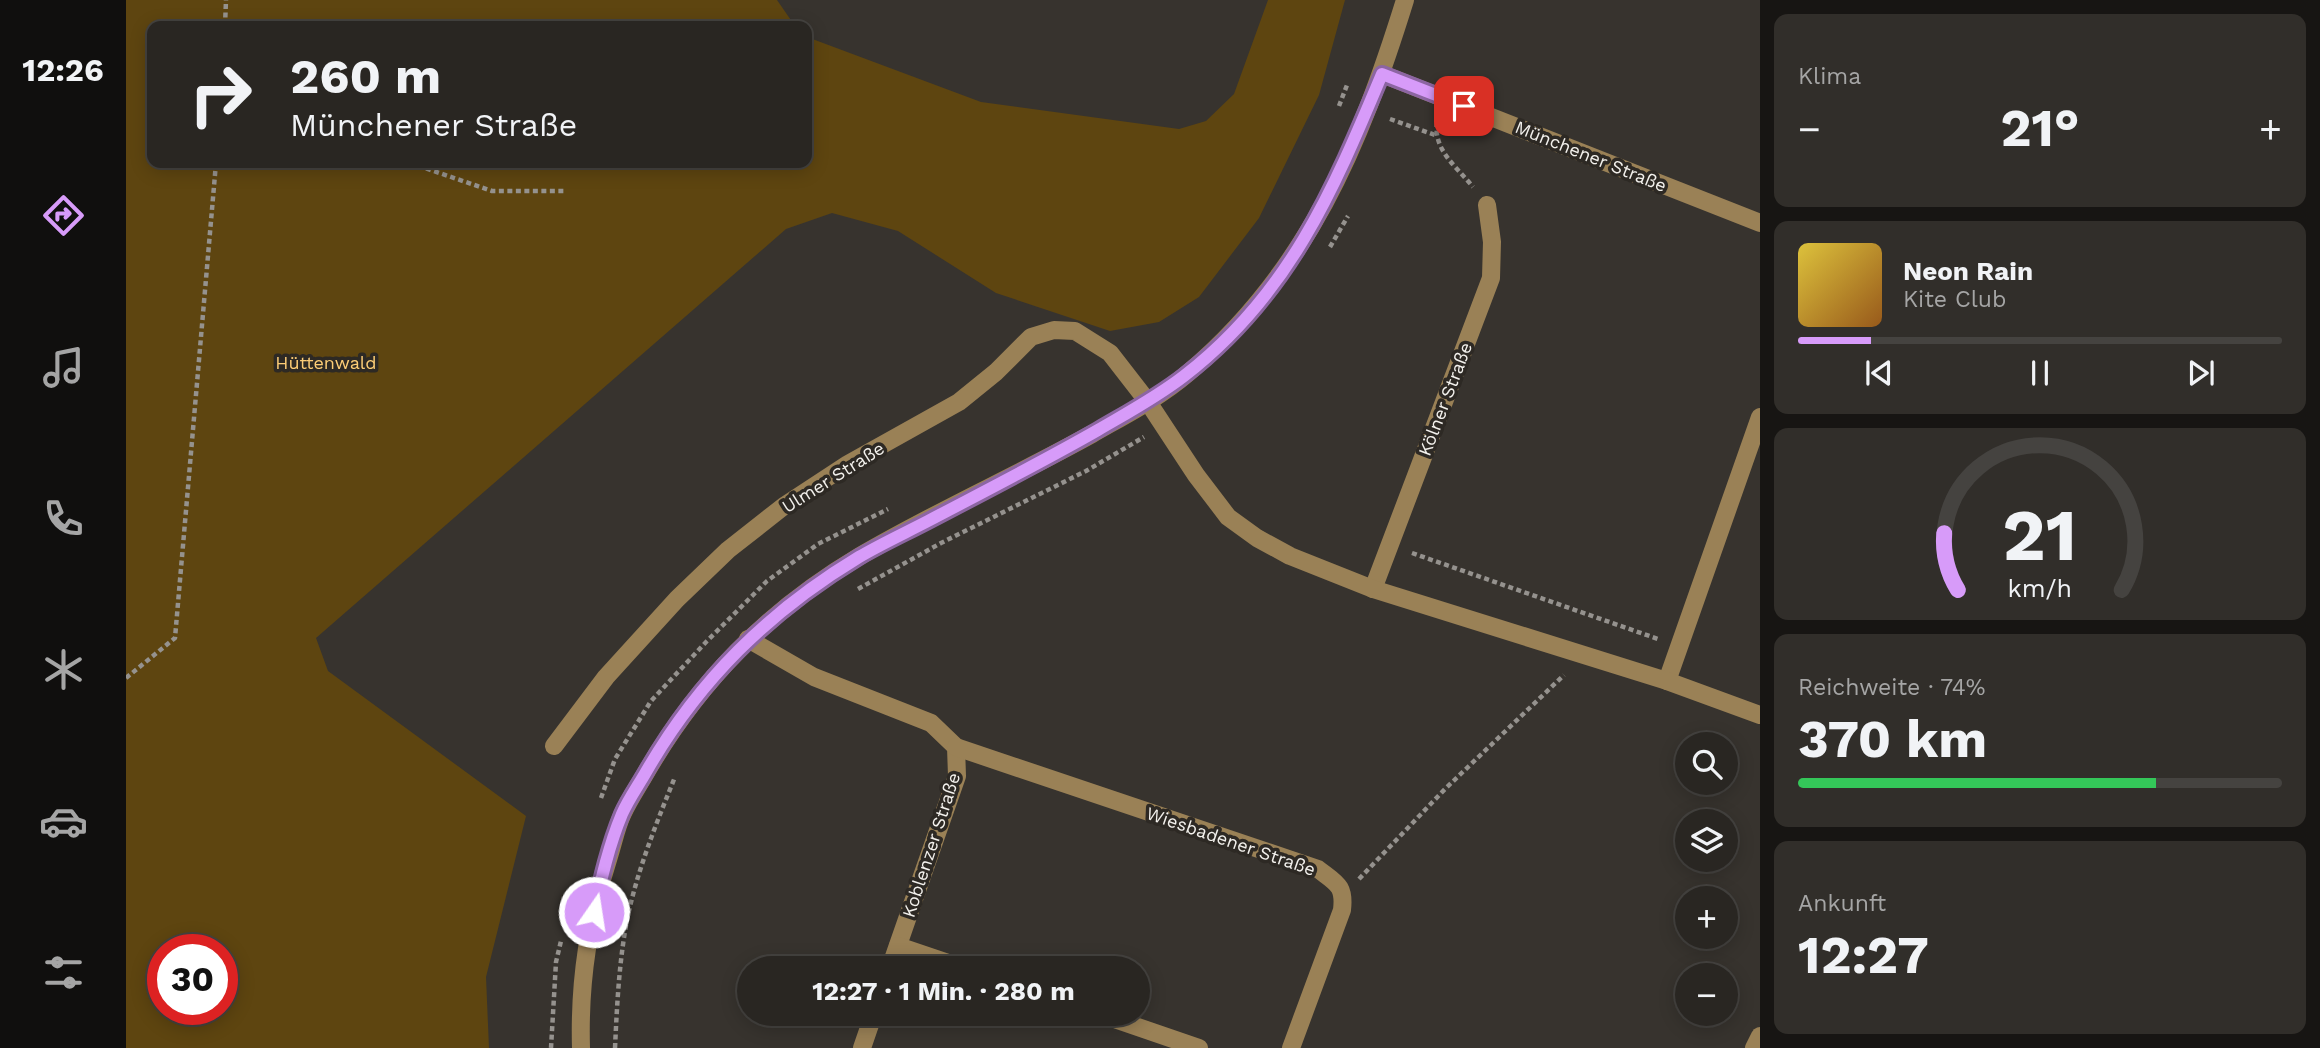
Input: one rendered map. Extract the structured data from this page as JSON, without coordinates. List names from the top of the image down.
{
  "streets": {
    "street": [
      "Münchener Straße",
      "Kölner Straße",
      "Ulmer Straße",
      "Wiesbadener Straße",
      "Koblenzer Straße"
    ]
  },
  "crossings": [
    ["Wiesbadener Straße", "Koblenzer Straße"]
  ],
  "parks": ["Hüttenwald"],
  "page": {
    "tabs": "12:26",
    "tile": [
      "Klima",
      ["Reichweite · 74%", "370 km"],
      ["Ankunft", "12:27"]
    ],
    "turn": ["260 m", "Münchener Straße"],
    "heat": ["−", "21°", "+"],
    "song": ["Neon Rain", "Kite Club"],
    "map_buttons": ["+", "−"],
    "limit": "30",
    "trip": "12:27 · 1 Min. · 280 m",
    "gauge": ["21", "km/h"]
  }
}
